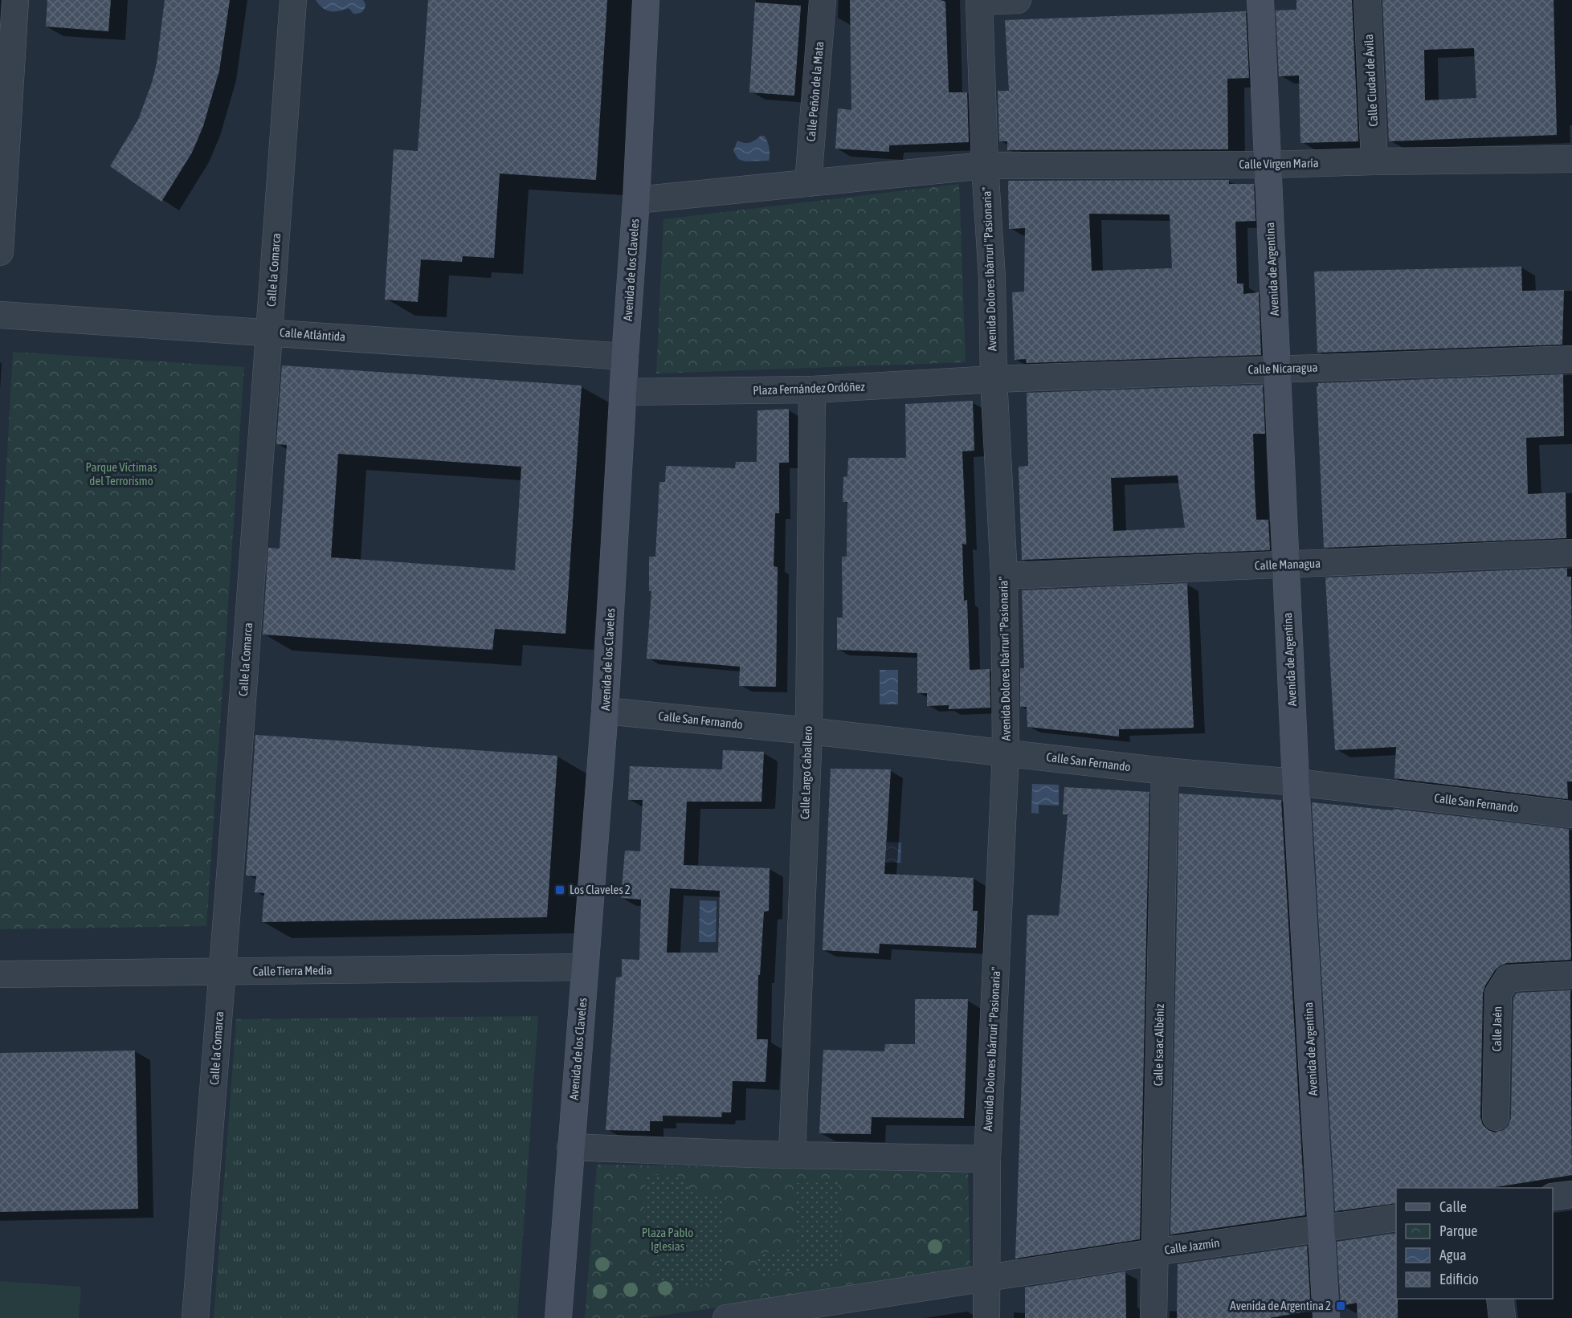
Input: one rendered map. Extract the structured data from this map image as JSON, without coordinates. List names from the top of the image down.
{
  "streets": {
    "street": [
      "Calle Ciudad de Ávila",
      "Calle Peñón de la Mata",
      "Calle Virgen María",
      "Avenida Dolores Ibárruri \"Pasionaria\"",
      "Avenida de Argentina",
      "Calle la Comarca",
      "Avenida de los Claveles",
      "Calle Atlántida",
      "Calle Nicaragua",
      "Plaza Fernández Ordóñez",
      "Calle Managua",
      "Calle San Fernando",
      "Calle Largo Caballero",
      "Calle Tierra Media",
      "Calle Jaén",
      "Calle Isaac Albéniz",
      "Calle Jazmín"
    ]
  },
  "crossings": [
    ["Calle Ciudad de Ávila", "Calle Virgen María"],
    ["Calle Virgen María", "Avenida Dolores Ibárruri \"Pasionaria\""],
    ["Calle Virgen María", "Avenida de Argentina"],
    ["Avenida Dolores Ibárruri \"Pasionaria\"", "Calle Nicaragua"],
    ["Avenida Dolores Ibárruri \"Pasionaria\"", "Plaza Fernández Ordóñez"],
    ["Avenida Dolores Ibárruri \"Pasionaria\"", "Calle Managua"],
    ["Avenida Dolores Ibárruri \"Pasionaria\"", "Calle San Fernando"],
    ["Avenida Dolores Ibárruri \"Pasionaria\"", "Calle Jazmín"],
    ["Avenida de Argentina", "Calle Nicaragua"],
    ["Avenida de Argentina", "Calle Managua"],
    ["Avenida de Argentina", "Calle San Fernando"],
    ["Avenida de Argentina", "Calle Jazmín"],
    ["Calle la Comarca", "Calle Atlántida"],
    ["Calle la Comarca", "Calle Tierra Media"],
    ["Avenida de los Claveles", "Calle Atlántida"],
    ["Avenida de los Claveles", "Plaza Fernández Ordóñez"],
    ["Avenida de los Claveles", "Calle San Fernando"],
    ["Avenida de los Claveles", "Calle Tierra Media"],
    ["Calle Nicaragua", "Plaza Fernández Ordóñez"],
    ["Plaza Fernández Ordóñez", "Calle Largo Caballero"],
    ["Calle San Fernando", "Calle Largo Caballero"],
    ["Calle San Fernando", "Calle Isaac Albéniz"],
    ["Calle Isaac Albéniz", "Calle Jazmín"]
  ],
  "parks": ["Parque Víctimas del Terrorismo", "Plaza Pablo Iglesias"],
  "places": {
    "transit": ["Los Claveles 2", "Avenida de Argentina 2"]
  },
  "legend": [
    "Calle",
    "Parque",
    "Agua",
    "Edificio"
  ]
}
